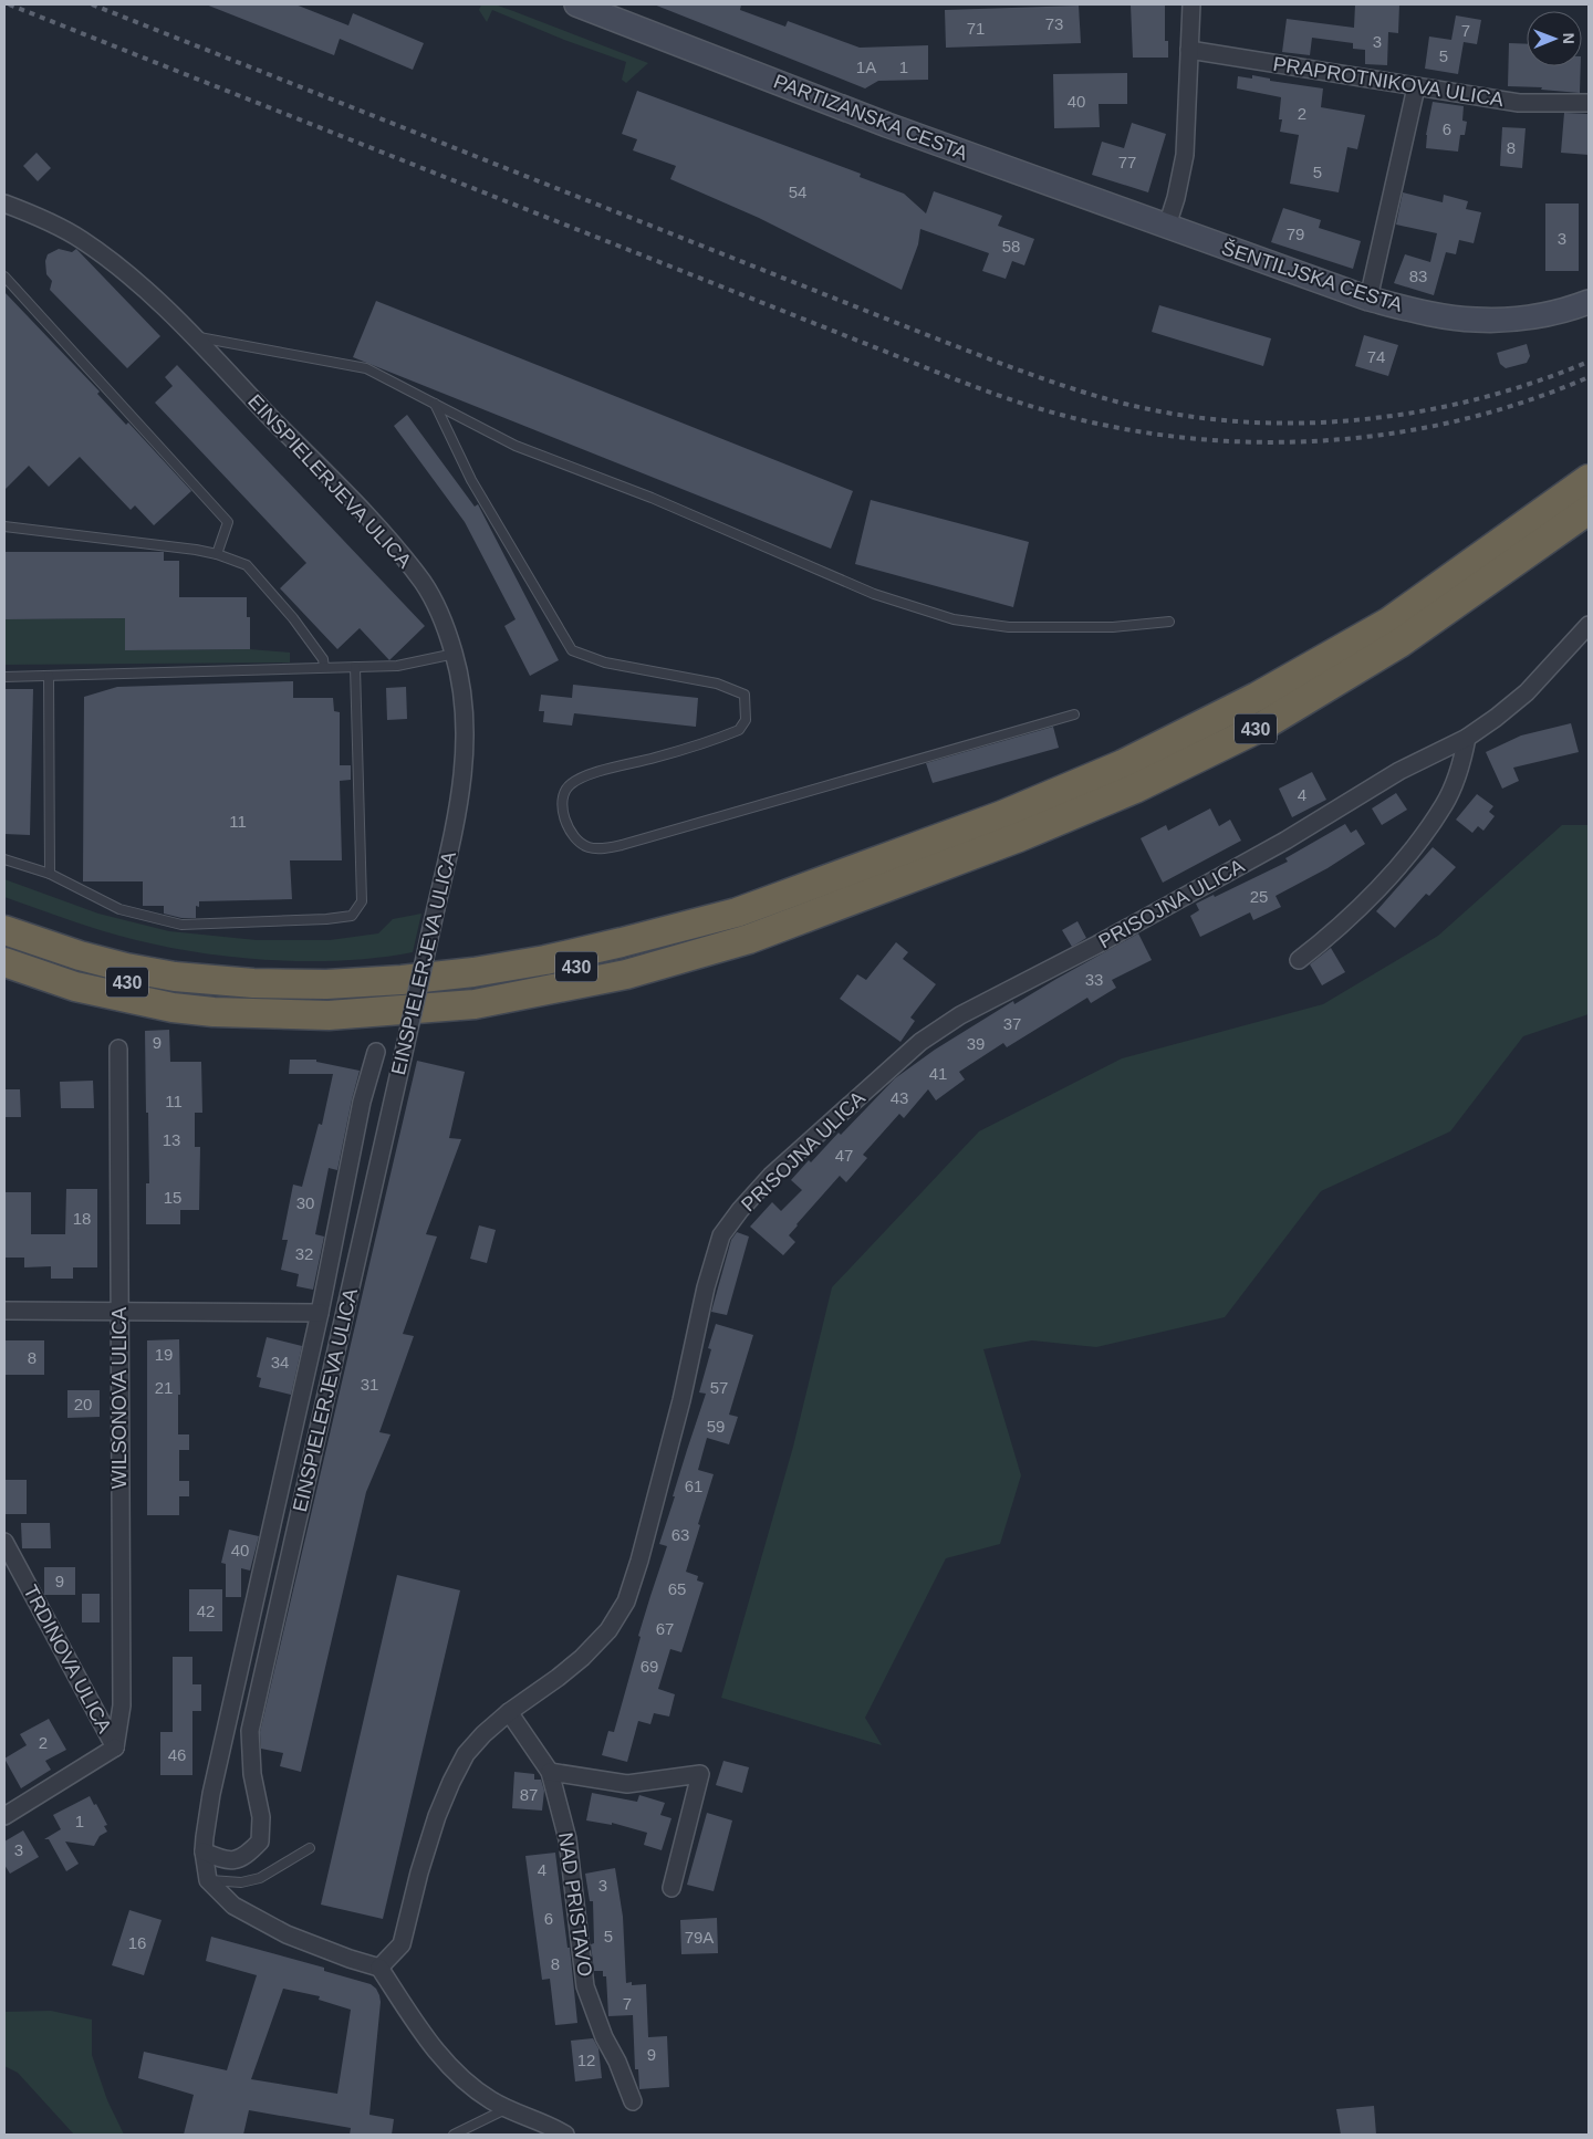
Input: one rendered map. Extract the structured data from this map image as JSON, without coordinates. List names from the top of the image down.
{
  "streets": {
    "highway": ["430"],
    "street": [
      "PRAPROTNIKOVA ULICA",
      "PARTIZANSKA CESTA",
      "ŠENTILJSKA CESTA",
      "EINSPIELERJEVA ULICA",
      "PRISOJNA ULICA",
      "WILSONOVA ULICA",
      "TRDINOVA ULICA",
      "NAD PRISTAVO"
    ]
  },
  "crossings": [
    ["PARTIZANSKA CESTA", "ŠENTILJSKA CESTA"],
    ["PRISOJNA ULICA", "NAD PRISTAVO"],
    ["WILSONOVA ULICA", "TRDINOVA ULICA"]
  ],
  "house_numbers": [
    "73",
    "71",
    "7",
    "3",
    "5",
    "1A",
    "1",
    "40",
    "2",
    "6",
    "8",
    "77",
    "5",
    "54",
    "79",
    "3",
    "58",
    "83",
    "74",
    "4",
    "11",
    "25",
    "33",
    "37",
    "9",
    "39",
    "41",
    "43",
    "11",
    "13",
    "47",
    "15",
    "30",
    "18",
    "32",
    "19",
    "8",
    "34",
    "31",
    "21",
    "57",
    "20",
    "59",
    "61",
    "63",
    "40",
    "9",
    "65",
    "42",
    "67",
    "69",
    "2",
    "46",
    "87",
    "1",
    "3",
    "4",
    "3",
    "6",
    "5",
    "79A",
    "16",
    "8",
    "7",
    "9",
    "12"
  ],
  "north": "right"
}
